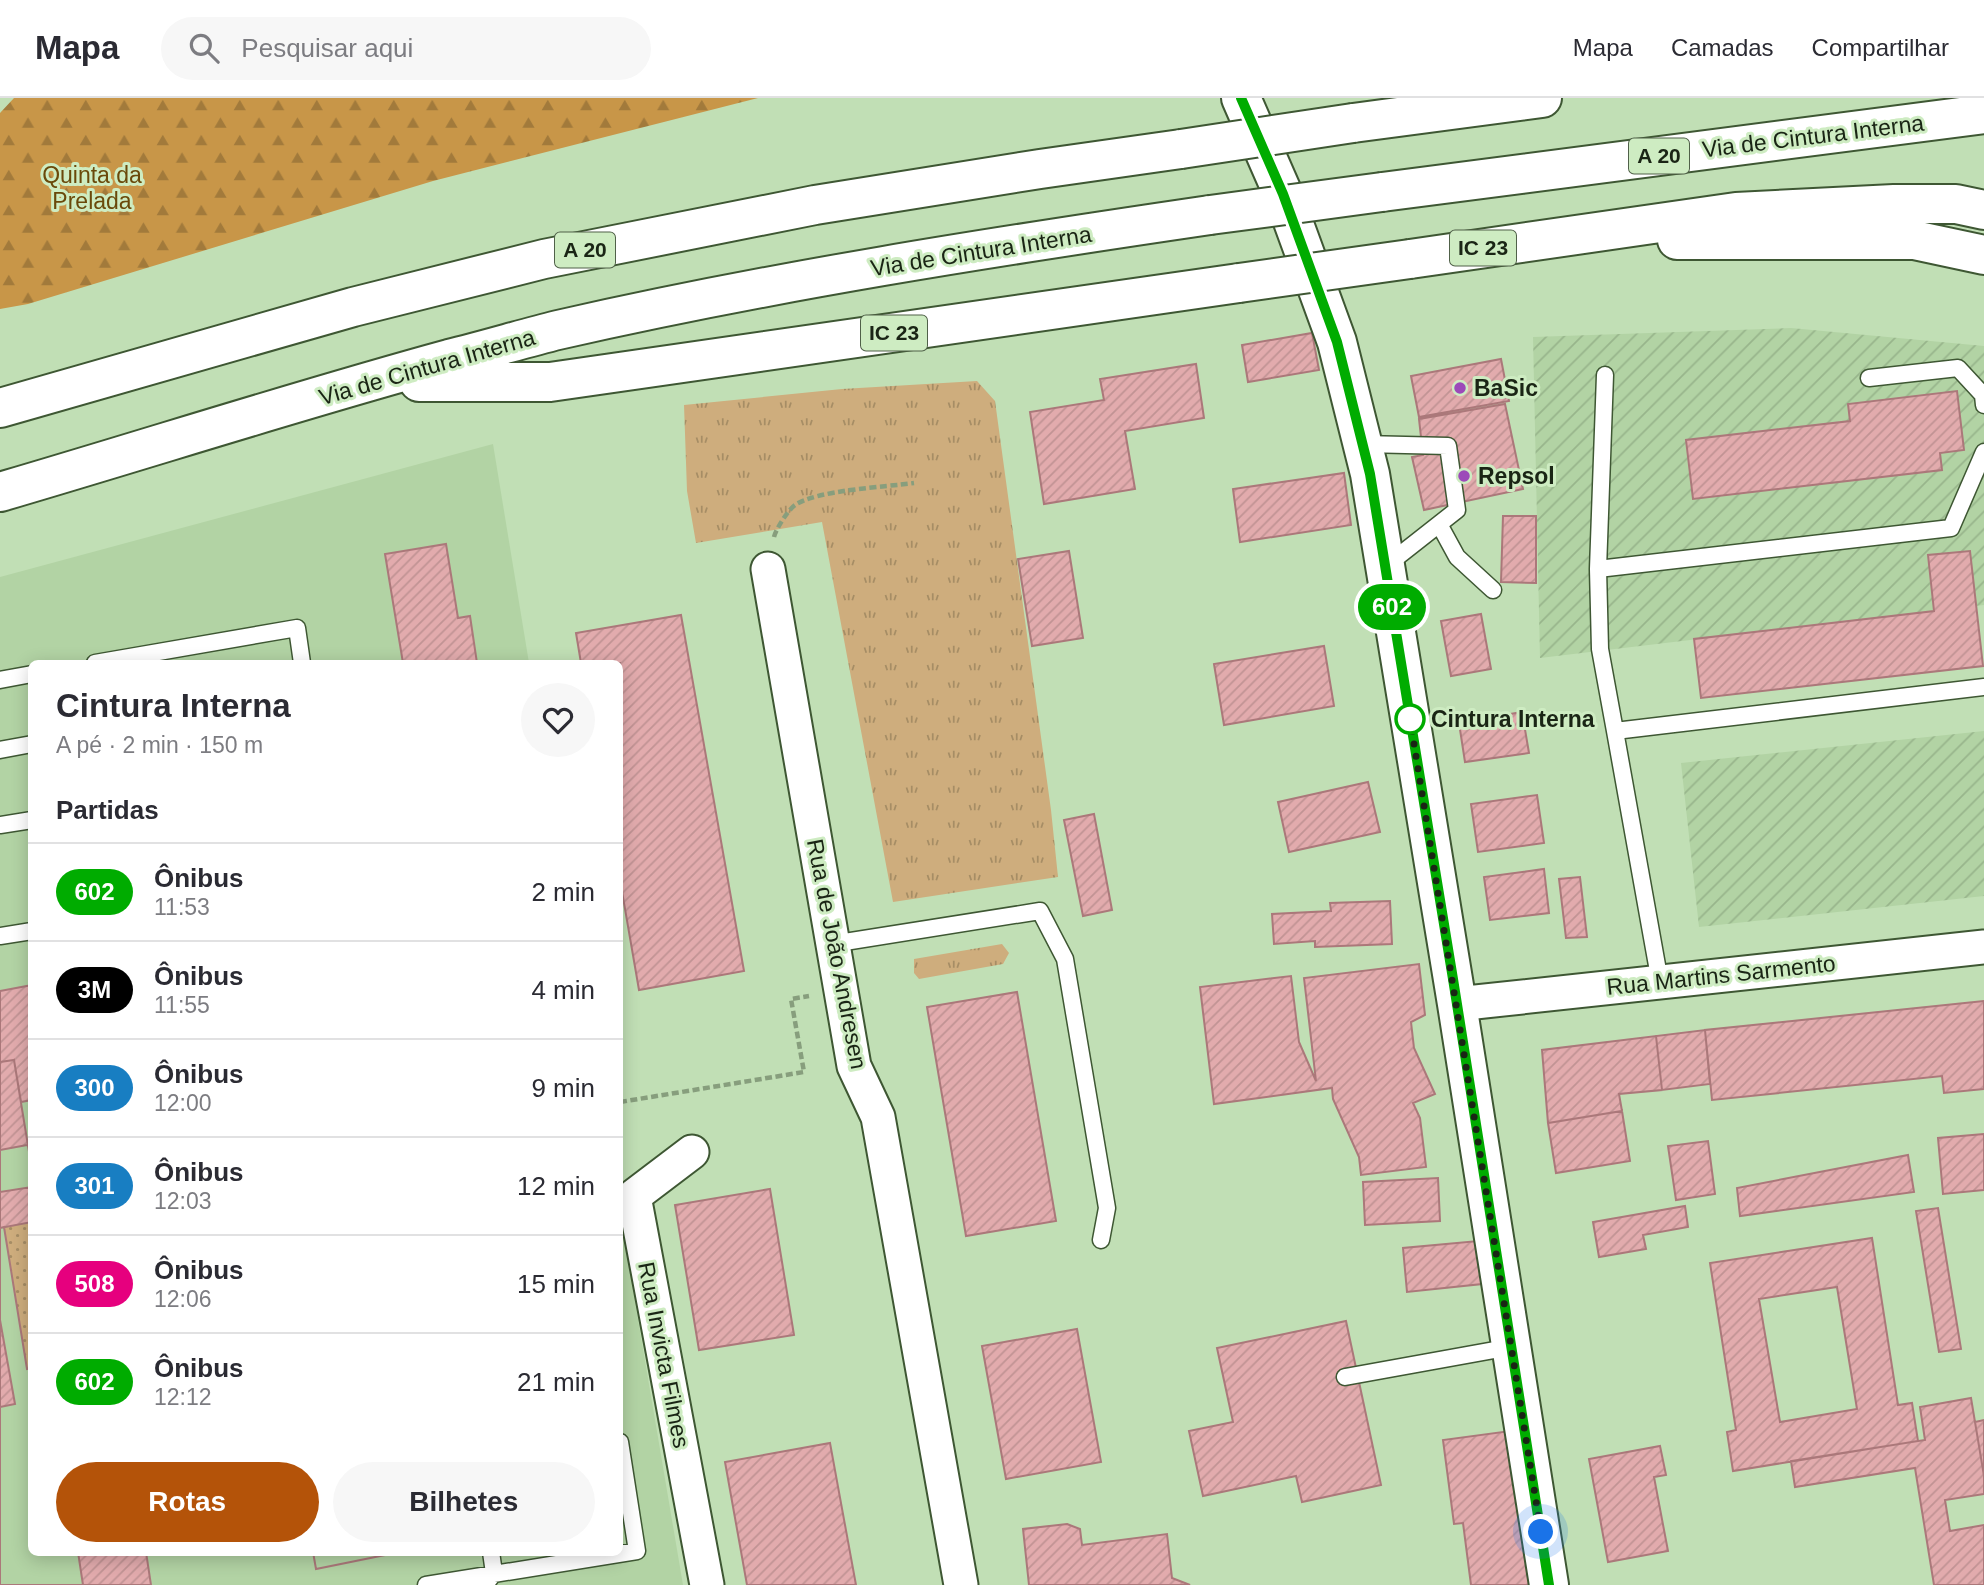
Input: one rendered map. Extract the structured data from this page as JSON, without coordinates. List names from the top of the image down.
{
  "streets": {
    "main road": ["Via de Cintura Interna", "A 20", "IC 23"],
    "street": ["Rua de João Andresen", "Rua Martins Sarmento", "Rua Invicta Filmes"]
  },
  "crossings": [
    ["Via de Cintura Interna", "IC 23"]
  ],
  "parks": ["Quinta da Prelada"],
  "places": ["BaSic", "Repsol", "Cintura Interna"],
  "lines": ["bus line 602"],
  "page": {
    "header": "Mapa",
    "search": "Pesquisar aqui",
    "nav": ["Mapa", "Camadas", "Compartilhar"],
    "on_map": "602",
    "heading": [
      ["Cintura Interna", "A pé · 2 min · 150 m"],
      "Partidas"
    ],
    "list": [
      {
        "mark": "602",
        "name": "Ônibus",
        "note": "11:53",
        "value": "2 min"
      },
      {
        "mark": "3M",
        "name": "Ônibus",
        "note": "11:55",
        "value": "4 min"
      },
      {
        "mark": "300",
        "name": "Ônibus",
        "note": "12:00",
        "value": "9 min"
      },
      {
        "mark": "301",
        "name": "Ônibus",
        "note": "12:03",
        "value": "12 min"
      },
      {
        "mark": "508",
        "name": "Ônibus",
        "note": "12:06",
        "value": "15 min"
      },
      {
        "mark": "602",
        "name": "Ônibus",
        "note": "12:12",
        "value": "21 min"
      }
    ],
    "buttons": ["Rotas", "Bilhetes"]
  }
}
